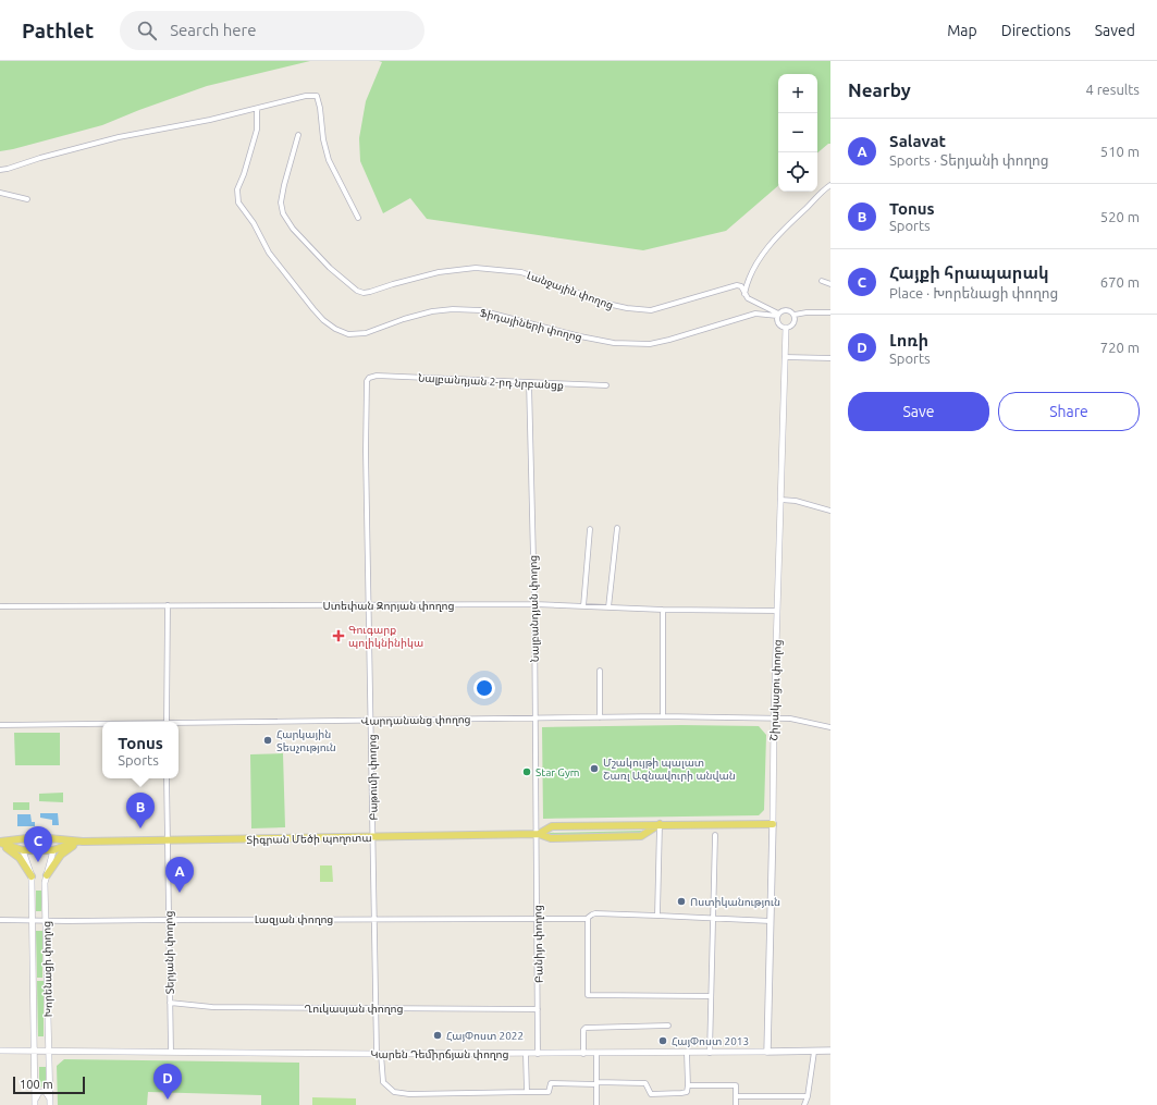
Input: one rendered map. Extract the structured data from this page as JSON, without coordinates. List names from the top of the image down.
{
  "streets": {
    "main road": [
      "Շիրակացու փողոց",
      "Տիգրան Մեծի պողոտա",
      "Խորենացի փողոց",
      "Կարեն Դեմիրճյան փողոց"
    ],
    "street": [
      "Լանջային փողոց",
      "Ֆիդայիների փողոց",
      "Նալբանդյան 2-րդ նրբանցք",
      "Ստեփան Զորյան փողոց",
      "Նալբանդյան փողոց",
      "Վարդանանց փողոց",
      "Բաթումի փողոց",
      "Լազյան փողոց",
      "Բանիյո փողոց",
      "Տերյանի փողոց",
      "Ղուկասյան փողոց"
    ]
  },
  "crossings": [
    ["Լանջային փողոց", "Ֆիդայիների փողոց"],
    ["Լանջային փողոց", "Շիրակացու փողոց"],
    ["Ֆիդայիների փողոց", "Շիրակացու փողոց"],
    ["Նալբանդյան 2-րդ նրբանցք", "Նալբանդյան փողոց"],
    ["Նալբանդյան 2-րդ նրբանցք", "Բաթումի փողոց"],
    ["Ստեփան Զորյան փողոց", "Նալբանդյան փողոց"],
    ["Ստեփան Զորյան փողոց", "Շիրակացու փողոց"],
    ["Ստեփան Զորյան փողոց", "Բաթումի փողոց"],
    ["Նալբանդյան փողոց", "Վարդանանց փողոց"],
    ["Նալբանդյան փողոց", "Տիգրան Մեծի պողոտա"],
    ["Նալբանդյան փողոց", "Բանիյո փողոց"],
    ["Շիրակացու փողոց", "Վարդանանց փողոց"],
    ["Շիրակացու փողոց", "Տիգրան Մեծի պողոտա"],
    ["Շիրակացու փողոց", "Լազյան փողոց"],
    ["Շիրակացու փողոց", "Կարեն Դեմիրճյան փողոց"],
    ["Վարդանանց փողոց", "Բաթումի փողոց"],
    ["Բաթումի փողոց", "Տիգրան Մեծի պողոտա"],
    ["Բաթումի փողոց", "Լազյան փողոց"],
    ["Բաթումի փողոց", "Ղուկասյան փողոց"],
    ["Բաթումի փողոց", "Կարեն Դեմիրճյան փողոց"],
    ["Տիգրան Մեծի պողոտա", "Բանիյո փողոց"],
    ["Տիգրան Մեծի պողոտա", "Տերյանի փողոց"],
    ["Տիգրան Մեծի պողոտա", "Խորենացի փողոց"],
    ["Լազյան փողոց", "Բանիյո փողոց"],
    ["Լազյան փողոց", "Տերյանի փողոց"],
    ["Լազյան փողոց", "Խորենացի փողոց"],
    ["Բանիյո փողոց", "Ղուկասյան փողոց"],
    ["Բանիյո փողոց", "Կարեն Դեմիրճյան փողոց"],
    ["Տերյանի փողոց", "Ղուկասյան փողոց"],
    ["Տերյանի փողոց", "Կարեն Դեմիրճյան փողոց"],
    ["Խորենացի փողոց", "Կարեն Դեմիրճյան փողոց"]
  ],
  "places": {
    "health": ["Գուգարք պոլիկնինիկա"],
    "other": [
      "Հարկային Տեսչություն",
      "Մշակույթի պալատ Շառլ Ազնավուրի անվան",
      "Star Gym",
      "Ոստիկանություն",
      "ՀայՓոստ 2022",
      "ՀայՓոստ 2013"
    ]
  },
  "scale_bar": "100 m",
  "page": {
    "header": "Pathlet",
    "search": "Search here",
    "nav": ["Map", "Directions", "Saved"],
    "heading": ["Nearby", "4 results"],
    "map_buttons": ["+", "−"],
    "list": [
      {
        "mark": "A",
        "name": "Salavat",
        "note": "Sports · Տերյանի փողոց",
        "value": "510 m"
      },
      {
        "mark": "B",
        "name": "Tonus",
        "note": "Sports",
        "value": "520 m"
      },
      {
        "mark": "C",
        "name": "Հայքի հրապարակ",
        "note": "Place · Խորենացի փողոց",
        "value": "670 m"
      },
      {
        "mark": "D",
        "name": "Լոռի",
        "note": "Sports",
        "value": "720 m"
      }
    ],
    "buttons": ["Save", "Share"],
    "popup": ["Tonus", "Sports"],
    "pins": [
      "B",
      "C",
      "A",
      "D"
    ],
    "scale": "100 m"
  }
}
